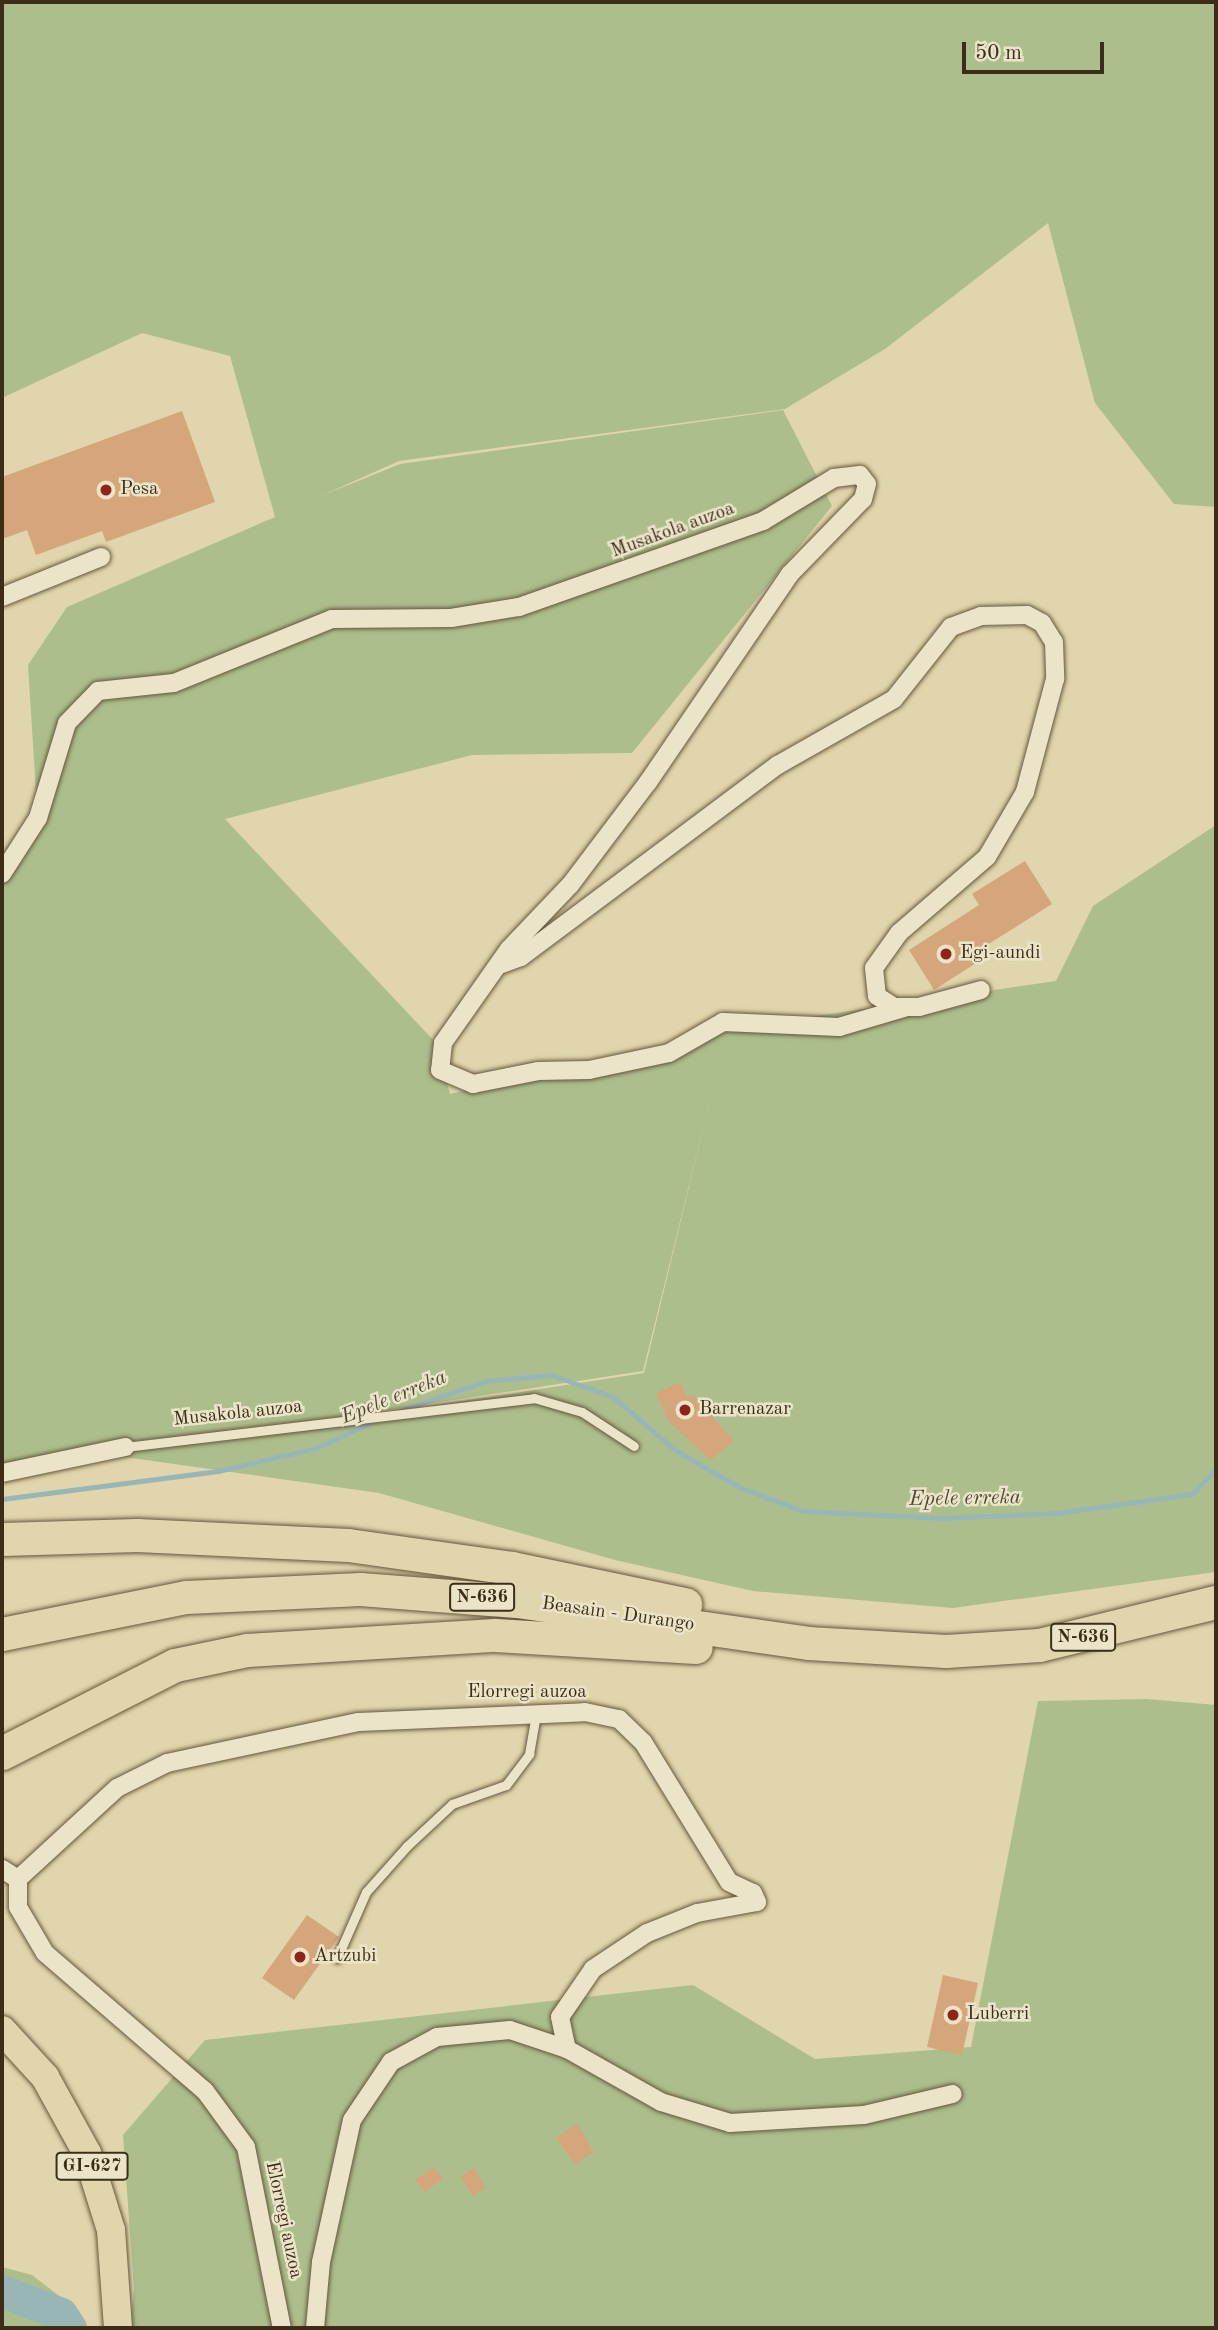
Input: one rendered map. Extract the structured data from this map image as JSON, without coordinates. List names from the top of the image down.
{
  "streets": {
    "highway": ["N-636", "Beasain - Durango"],
    "main road": ["GI-627"],
    "street": ["Musakola auzoa", "Elorregi auzoa"]
  },
  "water": ["Epele erreka"],
  "places": [
    "Pesa",
    "Egi-aundi",
    "Barrenazar",
    "Artzubi",
    "Luberri"
  ],
  "scale_bar": "50 m"
}
